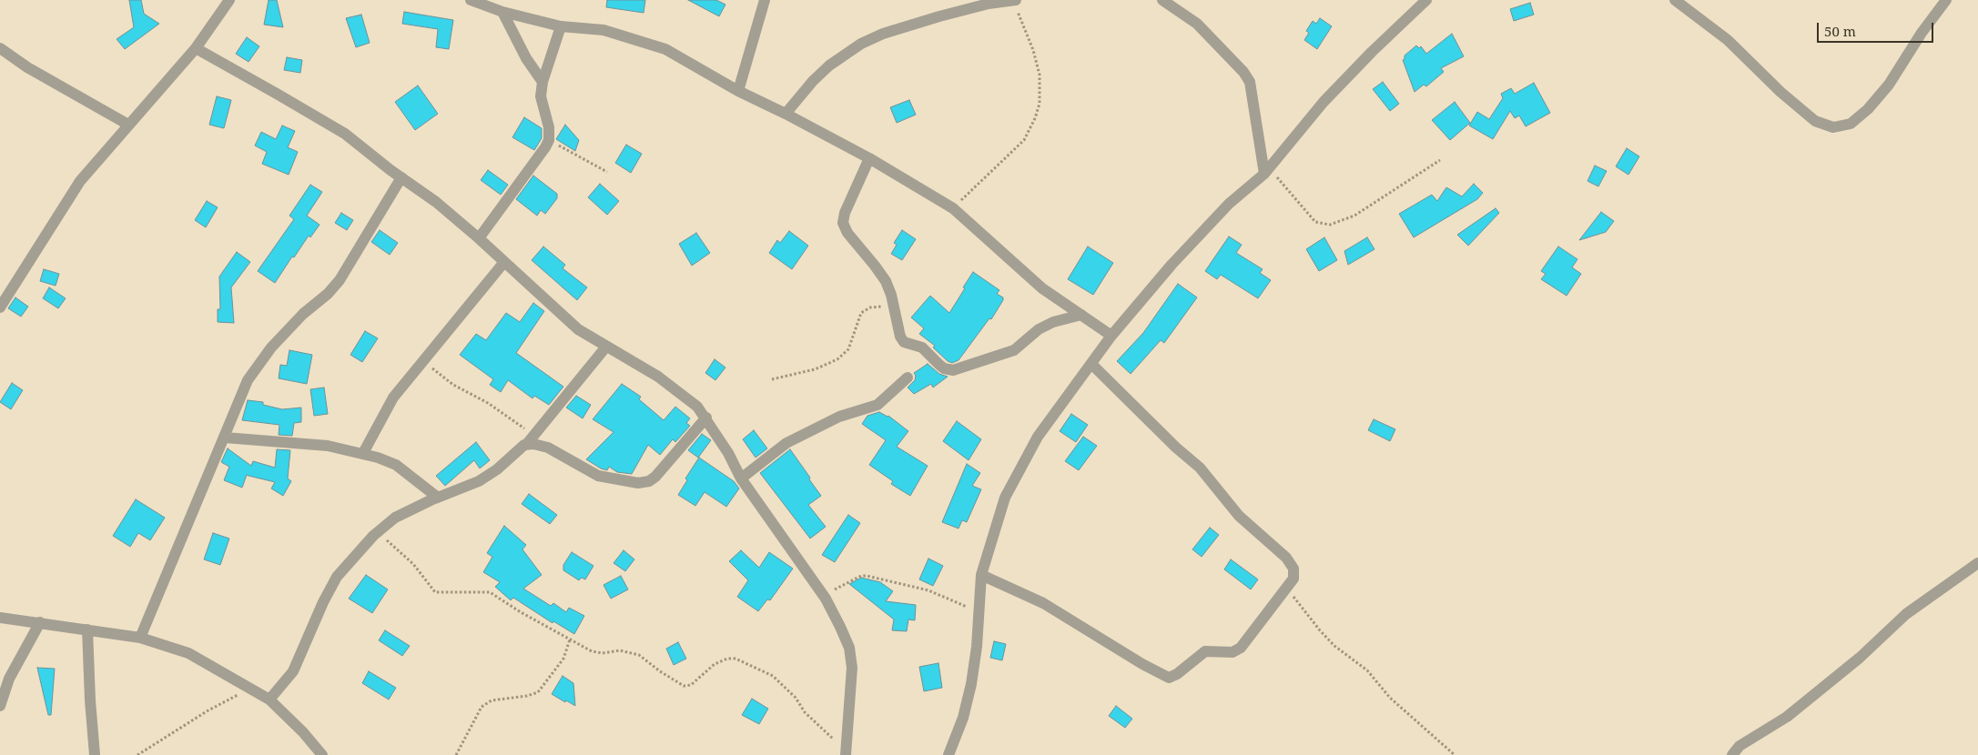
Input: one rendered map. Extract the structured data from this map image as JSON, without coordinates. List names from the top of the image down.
{
  "scale_bar": "50 m"
}
